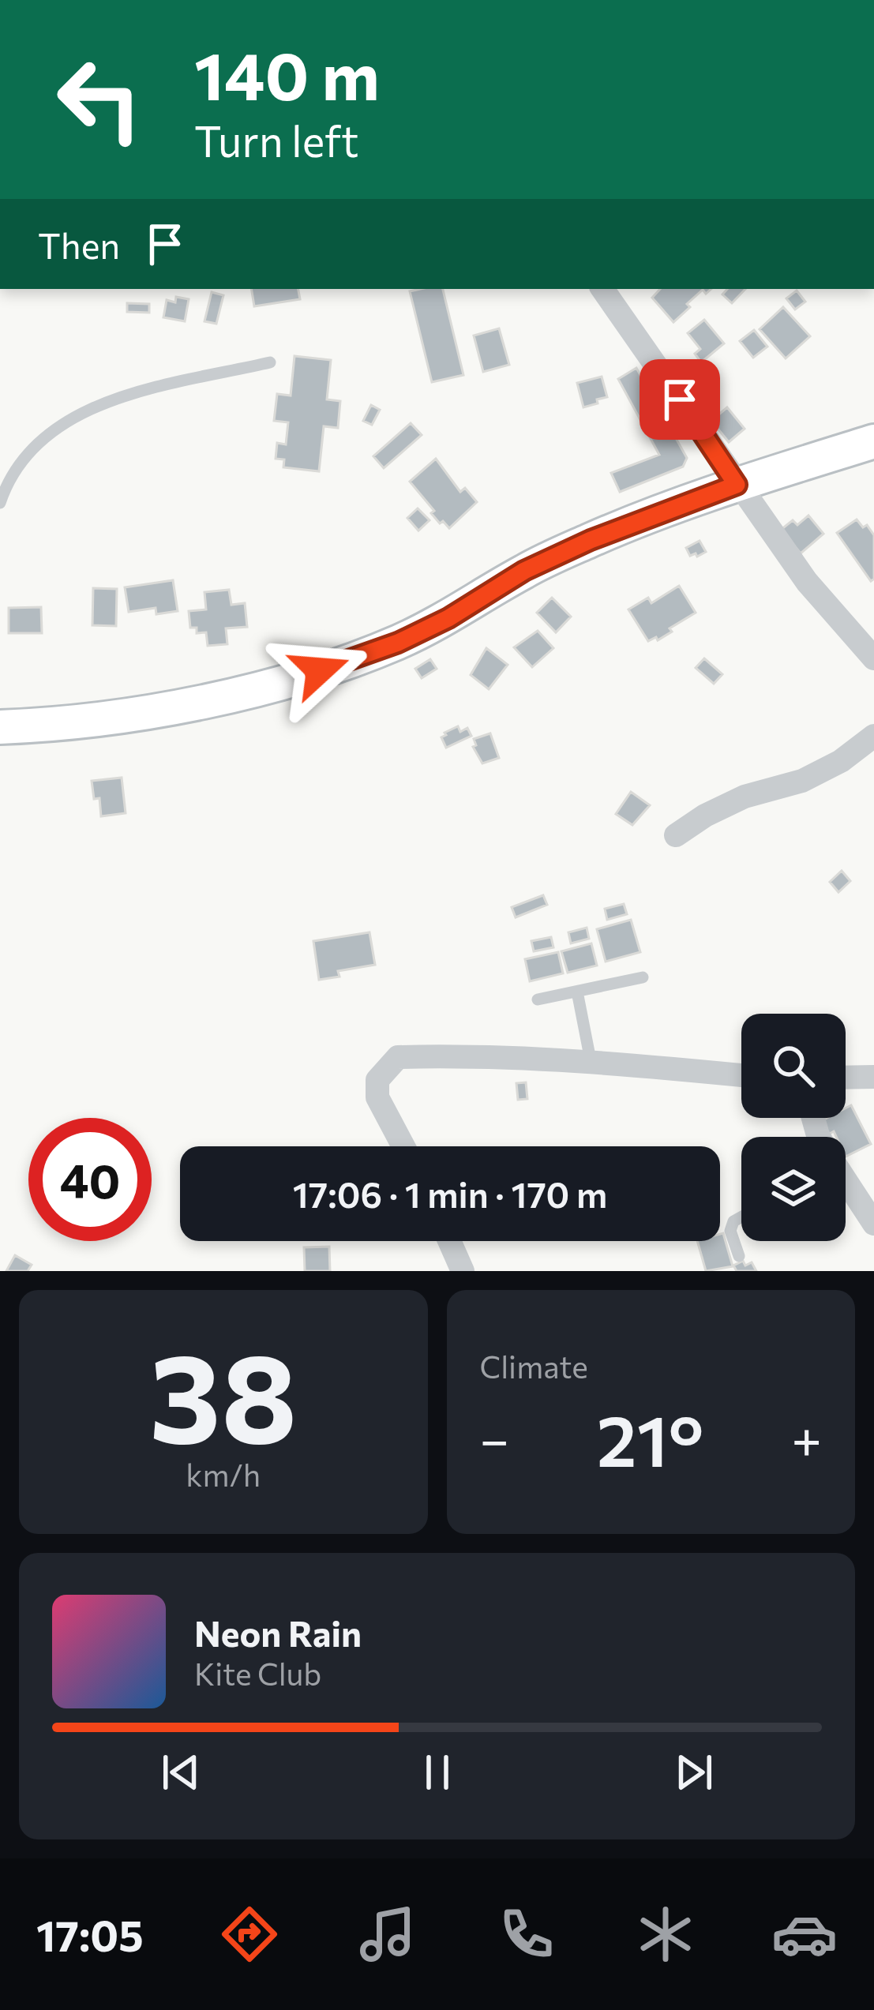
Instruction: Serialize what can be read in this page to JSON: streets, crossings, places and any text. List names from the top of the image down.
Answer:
{
  "page": {
    "turn": ["140 m", "Turn left"],
    "then": "Then",
    "limit": "40",
    "trip": "17:06 · 1 min · 170 m",
    "tile": [
      ["38", "km/h"],
      "Climate"
    ],
    "heat": ["−", "21°", "+"],
    "song": ["Neon Rain", "Kite Club"],
    "tabs": "17:05"
  }
}
